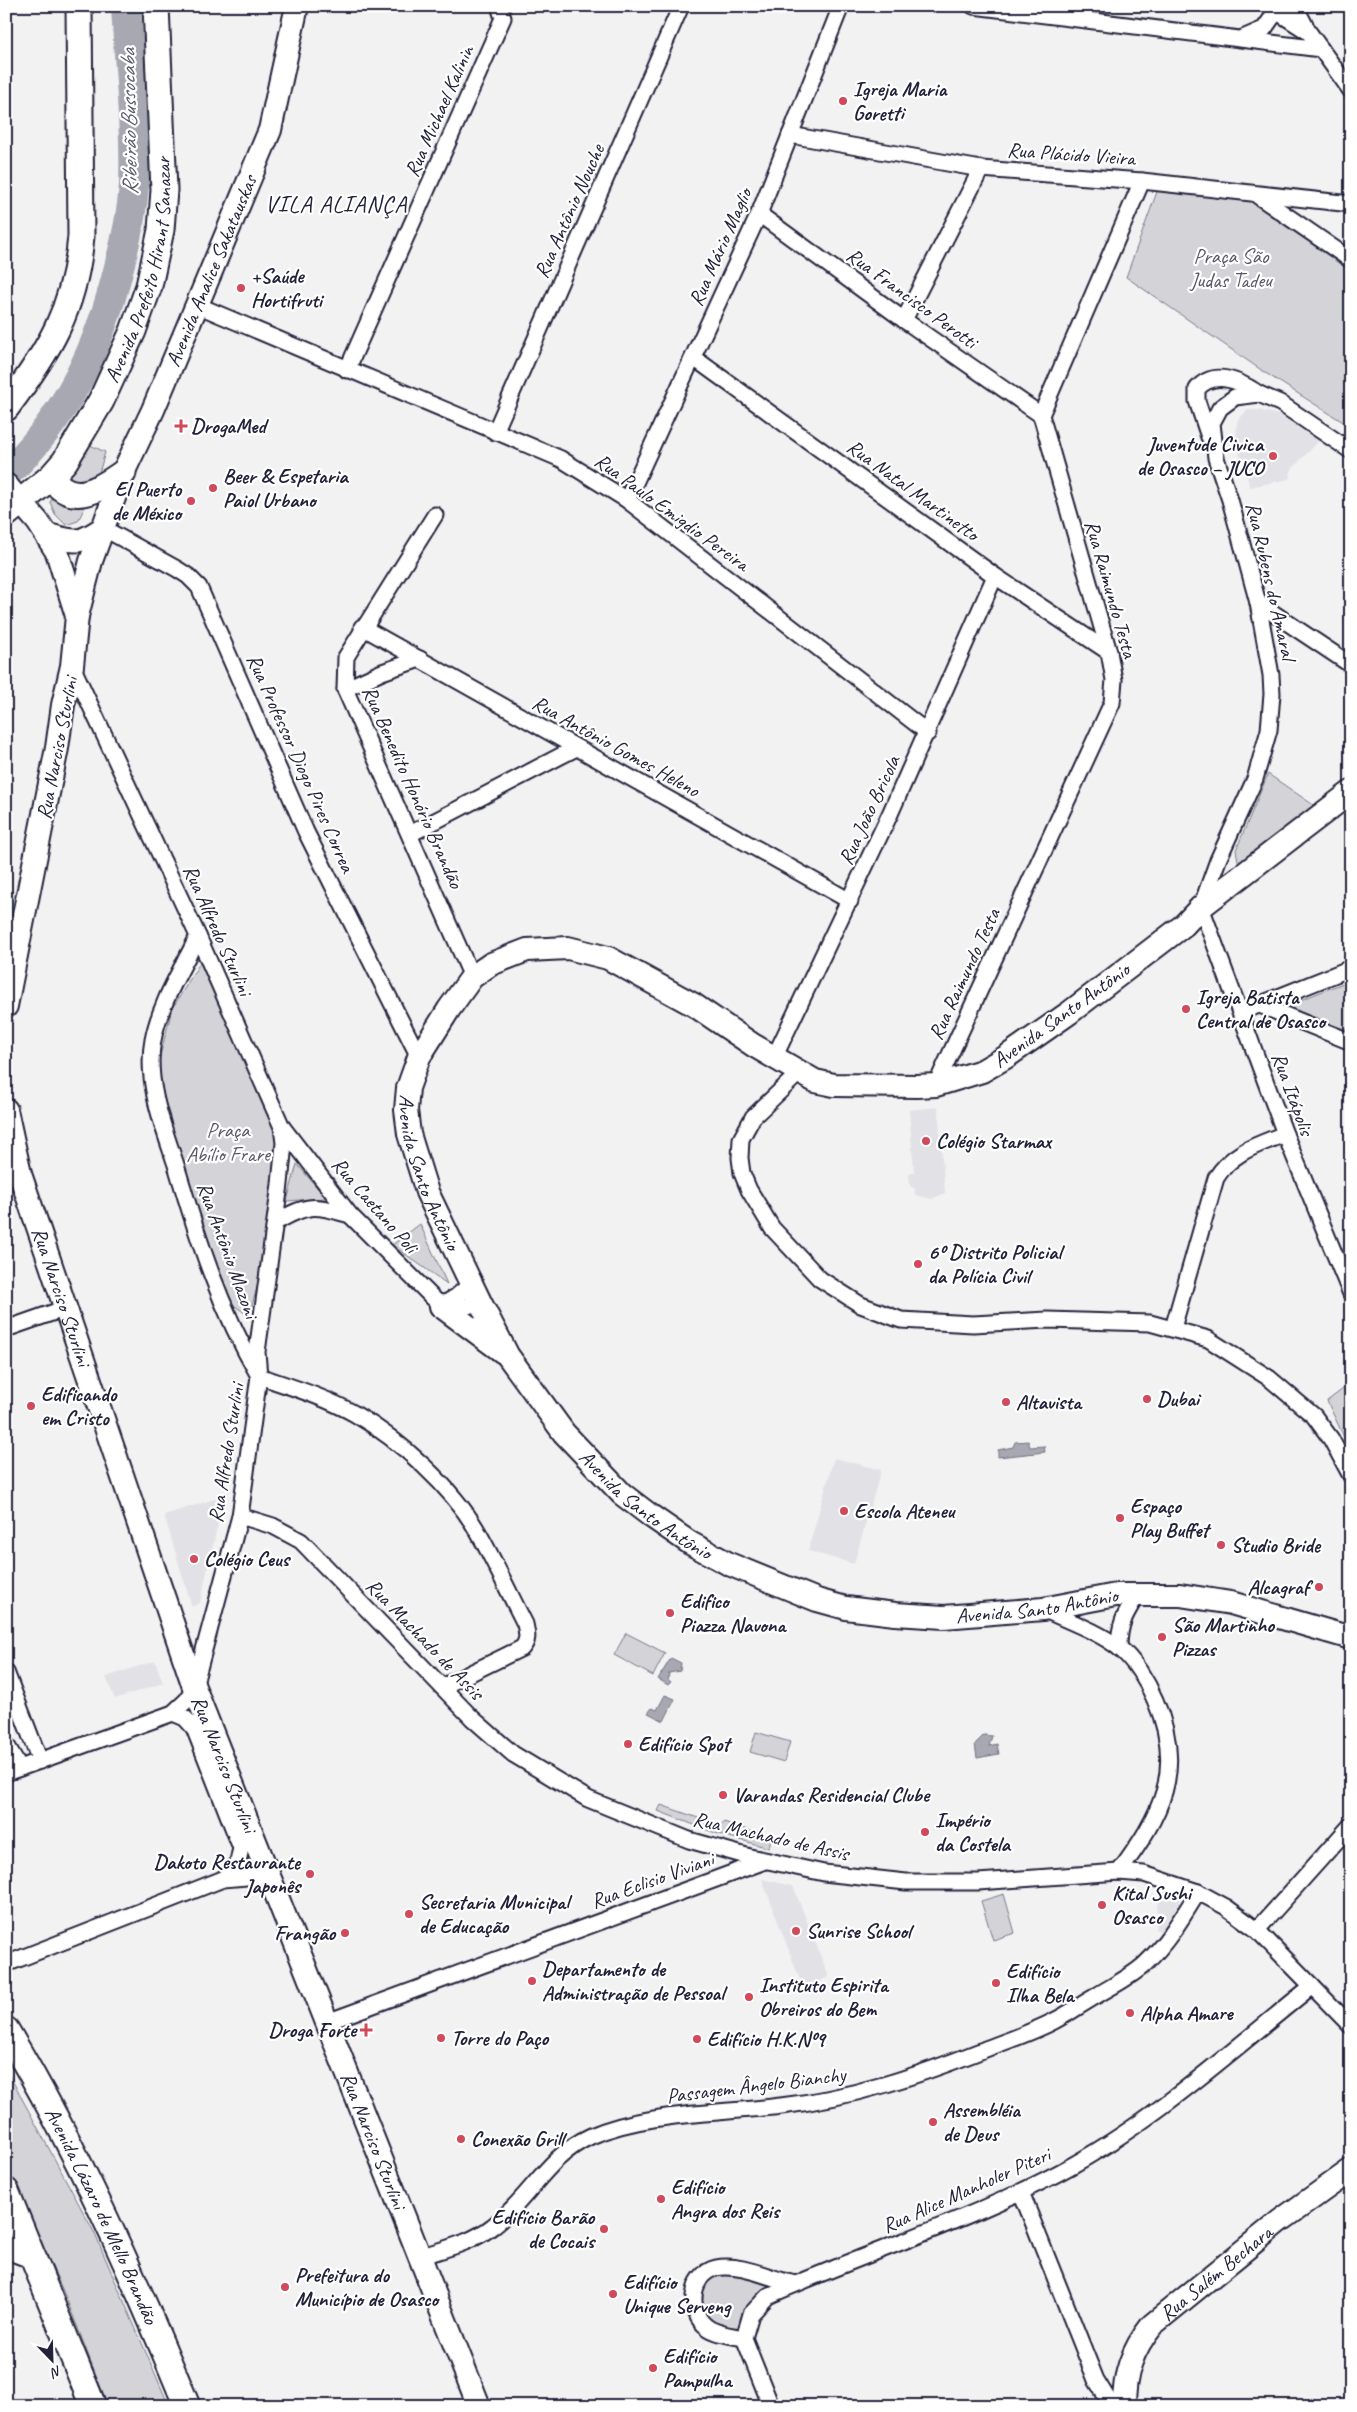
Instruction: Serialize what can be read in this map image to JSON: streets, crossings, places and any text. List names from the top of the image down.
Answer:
{
  "streets": {
    "main road": [
      "Avenida Prefeito Hirant Sanazar",
      "Avenida Analice Sakatauskas",
      "Rua Narciso Sturlini",
      "Avenida Santo Antônio",
      "Avenida Lázaro de Mello Brandão",
      "Rua Salém Bechara"
    ],
    "street": [
      "Rua Michael Kalinin",
      "Rua Plácido Vieira",
      "Rua Antônio Nouche",
      "Rua Mário Maglio",
      "Rua Francisco Perotti",
      "Rua Natal Martinetto",
      "Rua Paulo Emigdio Pereira",
      "Rua Rubens do Amaral",
      "Rua Raimundo Testa",
      "Rua Antônio Gomes Heleno",
      "Rua Professor Diogo Pires Correa",
      "Rua Benedito Honório Brandão",
      "Rua João Bricola",
      "Rua Alfredo Sturlini",
      "Rua Itápolis",
      "Rua Caetano Poli",
      "Rua Antônio Mazoni",
      "Rua Machado de Assis",
      "Rua Eclisio Viviani",
      "Passagem Ângelo Bianchy",
      "Rua Alice Manholer Piteri"
    ]
  },
  "crossings": [
    ["Rua Michael Kalinin", "Rua Paulo Emigdio Pereira"],
    ["Rua Plácido Vieira", "Rua Mário Maglio"],
    ["Rua Antônio Nouche", "Rua Paulo Emigdio Pereira"],
    ["Rua Mário Maglio", "Rua Francisco Perotti"],
    ["Rua Mário Maglio", "Rua Natal Martinetto"],
    ["Rua Mário Maglio", "Rua Paulo Emigdio Pereira"],
    ["Avenida Prefeito Hirant Sanazar", "Rua Narciso Sturlini"],
    ["Avenida Analice Sakatauskas", "Rua Paulo Emigdio Pereira"],
    ["Avenida Analice Sakatauskas", "Rua Narciso Sturlini"],
    ["Avenida Analice Sakatauskas", "Rua Professor Diogo Pires Correa"],
    ["Rua Francisco Perotti", "Rua Raimundo Testa"],
    ["Rua Natal Martinetto", "Rua Raimundo Testa"],
    ["Rua Natal Martinetto", "Rua João Bricola"],
    ["Rua Paulo Emigdio Pereira", "Rua João Bricola"],
    ["Rua Rubens do Amaral", "Avenida Santo Antônio"],
    ["Rua Rubens do Amaral", "Rua Itápolis"],
    ["Rua Raimundo Testa", "Avenida Santo Antônio"],
    ["Rua Antônio Gomes Heleno", "Rua Benedito Honório Brandão"],
    ["Rua Antônio Gomes Heleno", "Rua João Bricola"],
    ["Rua Narciso Sturlini", "Rua Alfredo Sturlini"],
    ["Rua Narciso Sturlini", "Rua Eclisio Viviani"],
    ["Rua Narciso Sturlini", "Passagem Ângelo Bianchy"],
    ["Rua Professor Diogo Pires Correa", "Avenida Santo Antônio"],
    ["Rua Benedito Honório Brandão", "Avenida Santo Antônio"],
    ["Rua João Bricola", "Avenida Santo Antônio"],
    ["Rua Alfredo Sturlini", "Rua Caetano Poli"],
    ["Rua Alfredo Sturlini", "Rua Antônio Mazoni"],
    ["Rua Alfredo Sturlini", "Rua Machado de Assis"],
    ["Avenida Santo Antônio", "Rua Itápolis"],
    ["Rua Machado de Assis", "Rua Eclisio Viviani"],
    ["Rua Machado de Assis", "Passagem Ângelo Bianchy"],
    ["Rua Machado de Assis", "Rua Alice Manholer Piteri"]
  ],
  "districts": ["VILA ALIANÇA"],
  "water": ["Ribeirão Bussocaba"],
  "parks": ["Praça São Judas Tadeu", "Praça Abílio Frare"],
  "places": {
    "other": [
      "Igreja Maria Goretti",
      "+Saúde Hortifruti",
      "Juventude Civica de Osasco – JUCO",
      "Beer & Espetaria Paiol Urbano",
      "El Puerto de México",
      "Igreja Batista Central de Osasco",
      "Colégio Starmax",
      "6º Distrito Policial da Polícia Civil",
      "Dubai",
      "Altavista",
      "Edificando em Cristo",
      "Escola Ateneu",
      "Espaço Play Buffet",
      "Studio Bride",
      "Colégio Ceus",
      "Alcagraf",
      "Edifico Piazza Navona",
      "São Martinho Pizzas",
      "Edifício Spot",
      "Varandas Residencial Clube",
      "Império da Costela",
      "Dakoto Restaurante Japonês",
      "Kital Sushi Osasco",
      "Secretaria Municipal de Educação",
      "Sunrise School",
      "Frangão",
      "Departamento de Administração de Pessoal",
      "Edifício Ilha Bela",
      "Instituto Espirita Obreiros do Bem",
      "Alpha Amare",
      "Torre do Paço",
      "Edifício H.K.Nº9",
      "Assembléia de Deus",
      "Conexão Grill",
      "Edifício Angra dos Reis",
      "Edifício Barão de Cocais",
      "Prefeitura do Município de Osasco",
      "Edifício Unique Serveng",
      "Edifício Pampulha"
    ],
    "health": ["DrogaMed", "Droga Forte"]
  },
  "north": "bottom right"
}
